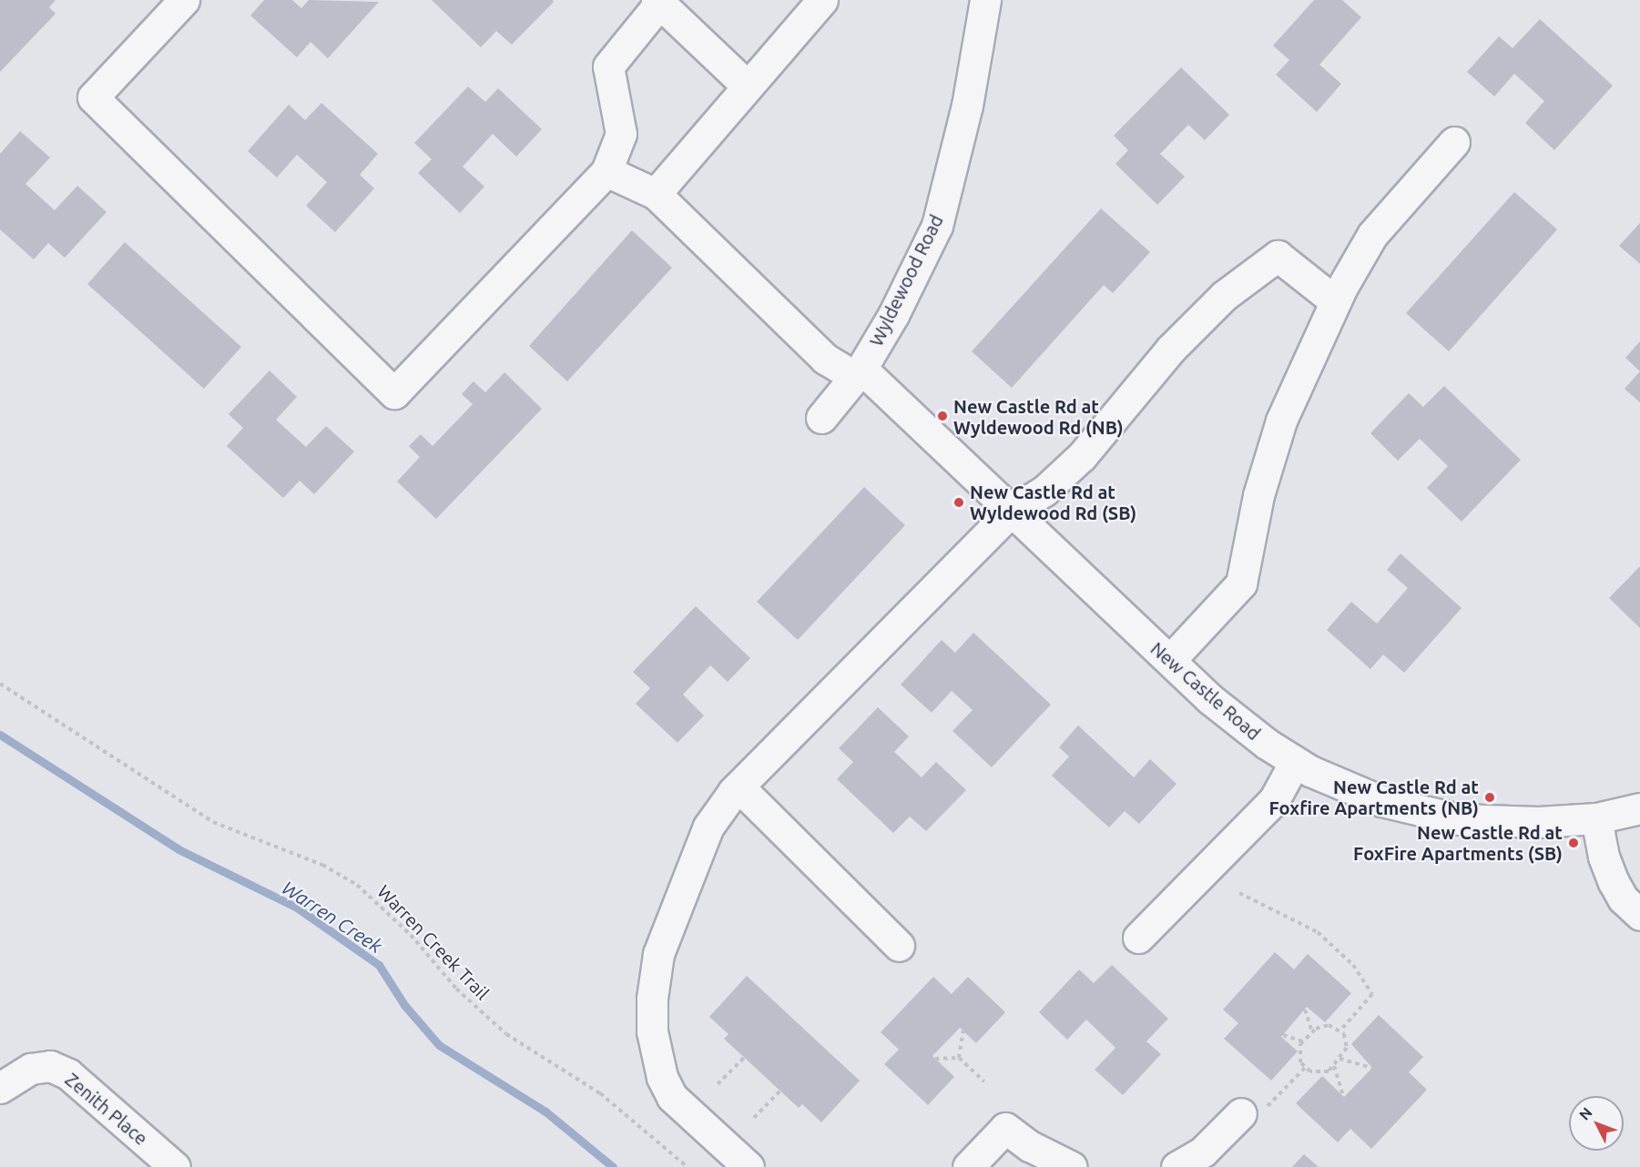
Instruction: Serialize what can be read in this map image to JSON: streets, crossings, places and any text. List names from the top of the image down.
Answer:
{
  "streets": {
    "street": ["Wyldewood Road", "New Castle Road", "Zenith Place"],
    "path": ["Warren Creek Trail"]
  },
  "crossings": [
    ["Wyldewood Road", "New Castle Road"]
  ],
  "water": ["Warren Creek"],
  "places": [
    "New Castle Rd at Wyldewood Rd (NB)",
    "New Castle Rd at Wyldewood Rd (SB)",
    "New Castle Rd at Foxfire Apartments (NB)",
    "New Castle Rd at FoxFire Apartments (SB)"
  ],
  "north": "top left"
}
